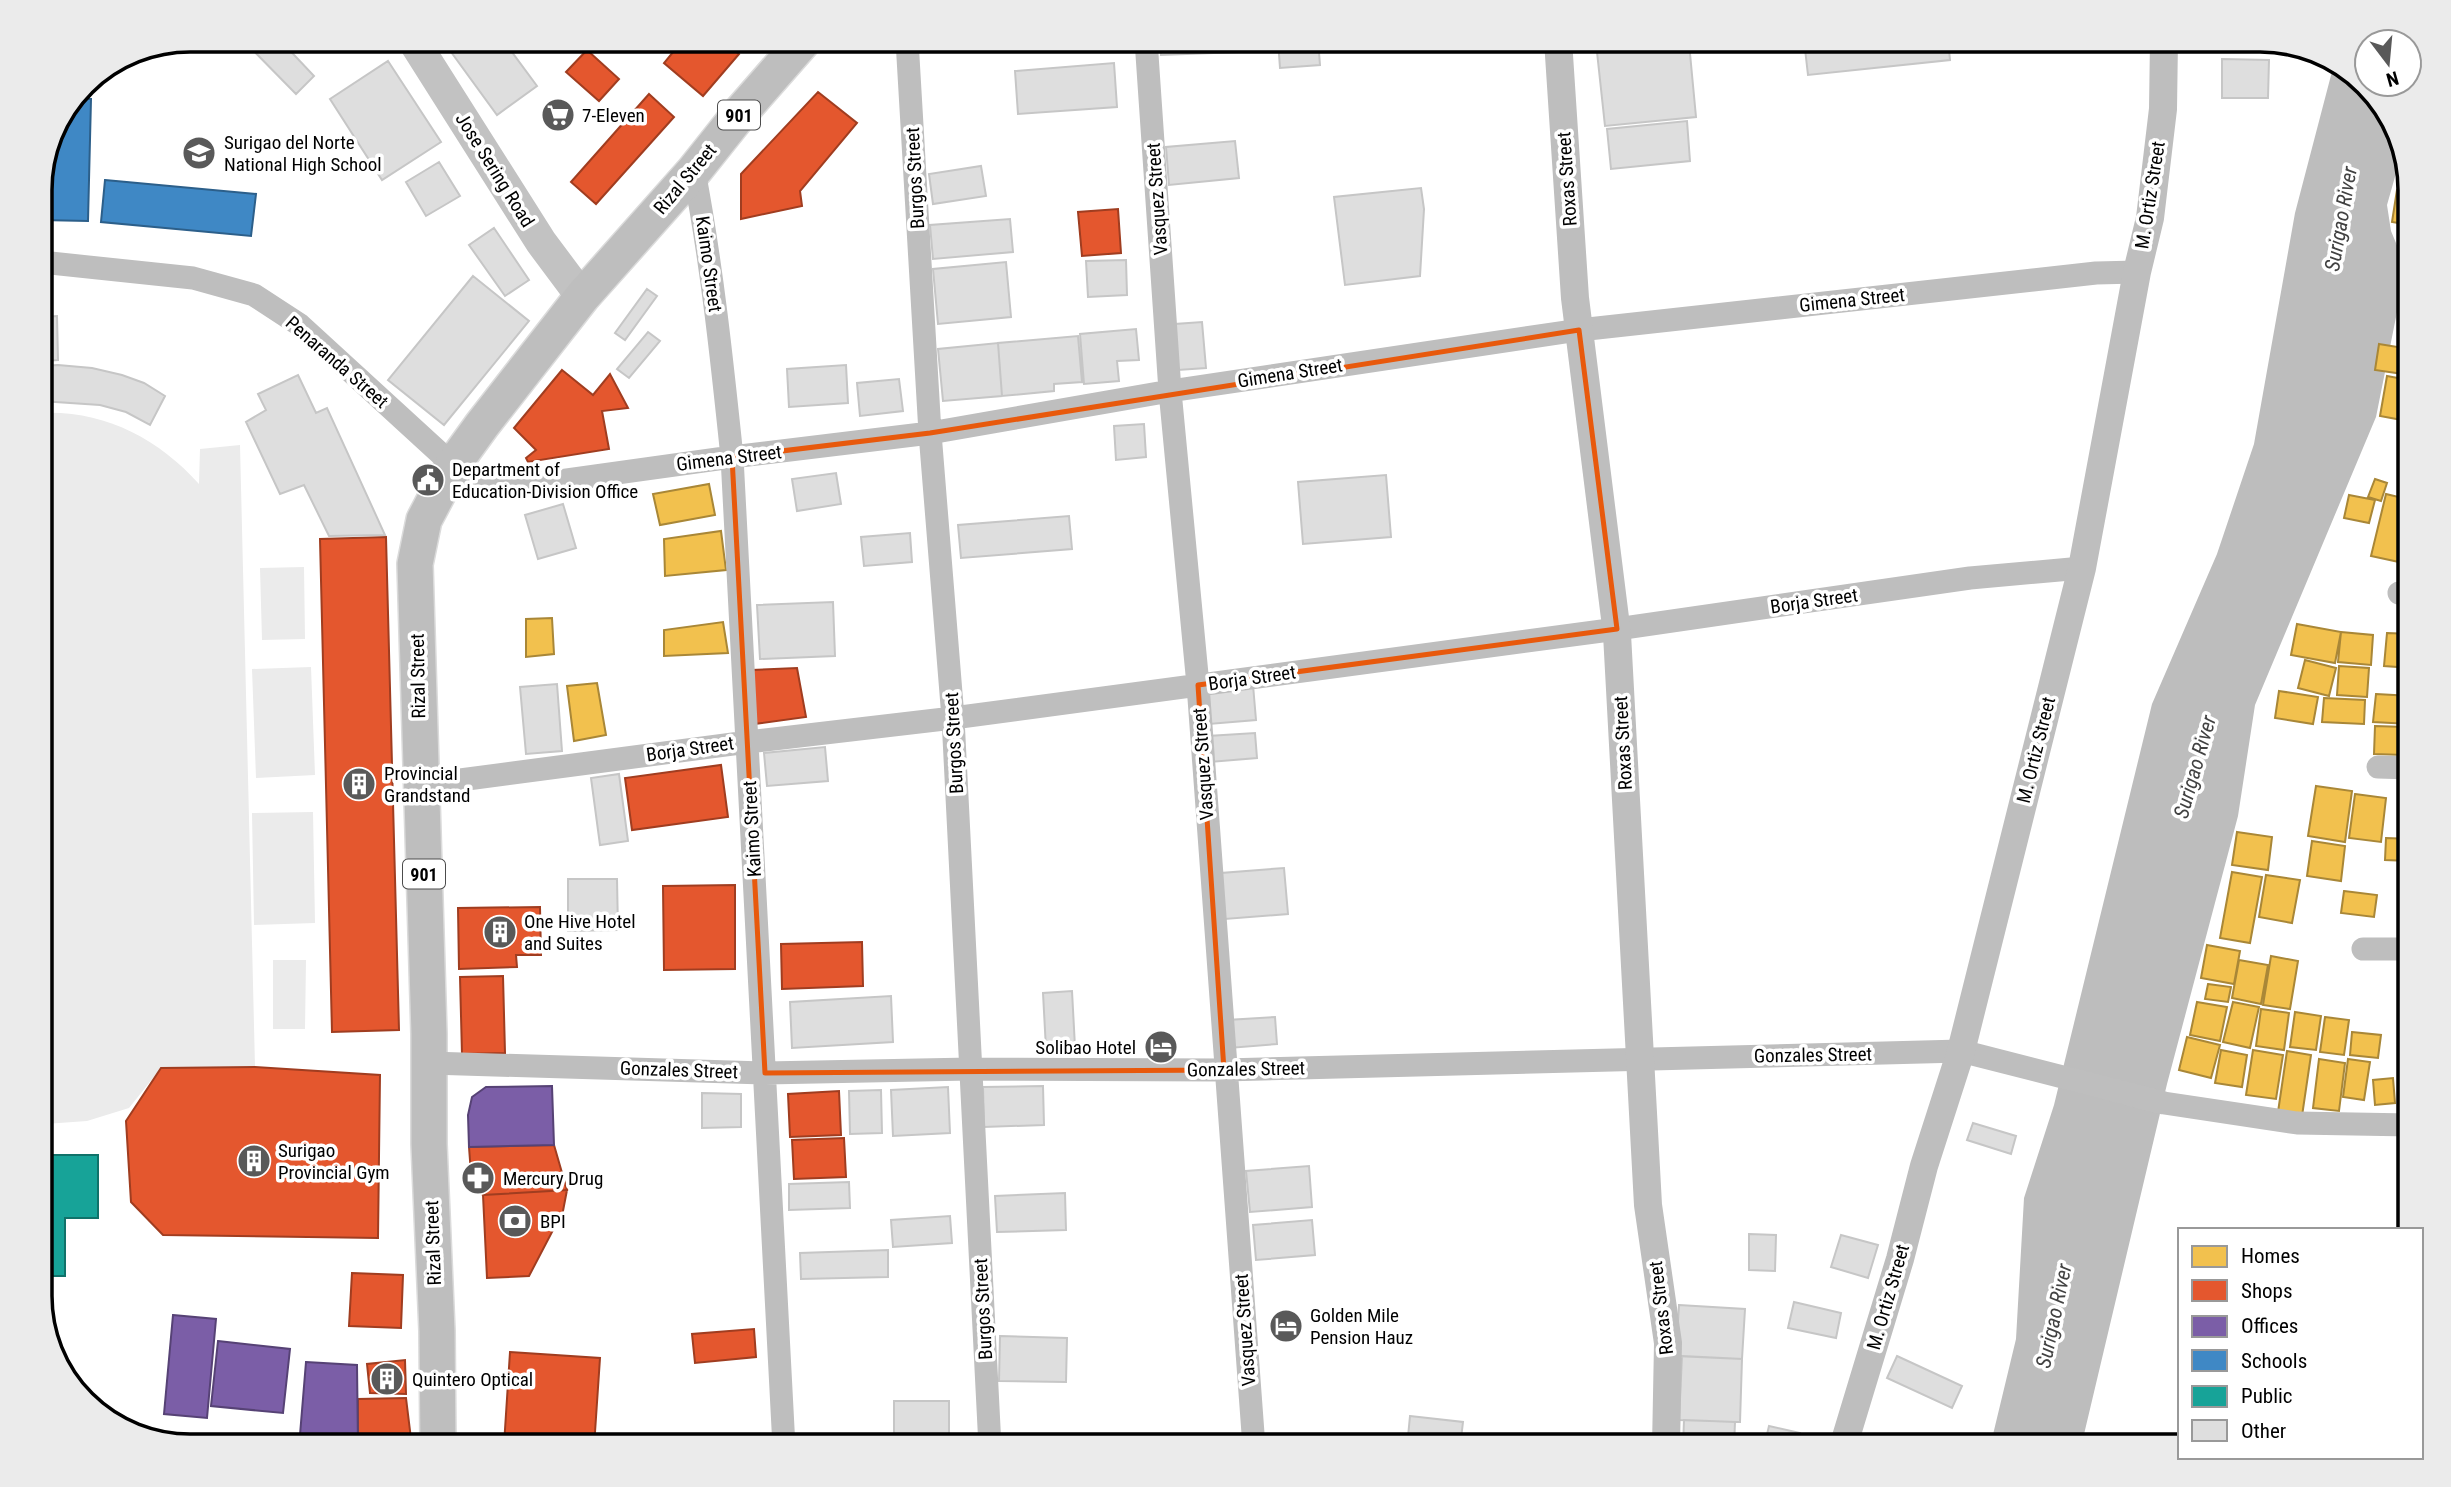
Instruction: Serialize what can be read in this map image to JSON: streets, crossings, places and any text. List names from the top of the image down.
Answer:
{
  "streets": {
    "main road": ["901", "Jose Sering Road", "Rizal Street"],
    "street": [
      "Burgos Street",
      "Roxas Street",
      "M. Ortiz Street",
      "Vasquez Street",
      "Kaimo Street",
      "Gimena Street",
      "Penaranda Street",
      "Borja Street",
      "Gonzales Street"
    ]
  },
  "crossings": [
    ["Jose Sering Road", "Rizal Street"],
    ["Burgos Street", "Gimena Street"],
    ["Burgos Street", "Borja Street"],
    ["Burgos Street", "Gonzales Street"],
    ["Rizal Street", "Kaimo Street"],
    ["Rizal Street", "Gimena Street"],
    ["Rizal Street", "Penaranda Street"],
    ["Rizal Street", "Borja Street"],
    ["Rizal Street", "Gonzales Street"],
    ["Roxas Street", "Gimena Street"],
    ["Roxas Street", "Borja Street"],
    ["Roxas Street", "Gonzales Street"],
    ["M. Ortiz Street", "Gimena Street"],
    ["M. Ortiz Street", "Borja Street"],
    ["M. Ortiz Street", "Gonzales Street"],
    ["Vasquez Street", "Gimena Street"],
    ["Vasquez Street", "Borja Street"],
    ["Vasquez Street", "Gonzales Street"],
    ["Kaimo Street", "Gimena Street"],
    ["Kaimo Street", "Borja Street"],
    ["Kaimo Street", "Gonzales Street"],
    ["Gimena Street", "Penaranda Street"]
  ],
  "water": ["Surigao River"],
  "places": {
    "supermarket": ["7-Eleven"],
    "school or university": ["Surigao del Norte National High School"],
    "public building": ["Department of Education-Division Office"],
    "building": [
      "Provincial Grandstand",
      "One Hive Hotel and Suites",
      "Surigao Provincial Gym",
      "Quintero Optical"
    ],
    "hotel": ["Solibao Hotel", "Golden Mile Pension Hauz"],
    "pharmacy": ["Mercury Drug"],
    "bank": ["BPI"]
  },
  "legend": [
    "Homes",
    "Shops",
    "Offices",
    "Schools",
    "Public",
    "Other"
  ],
  "north": "bottom"
}
